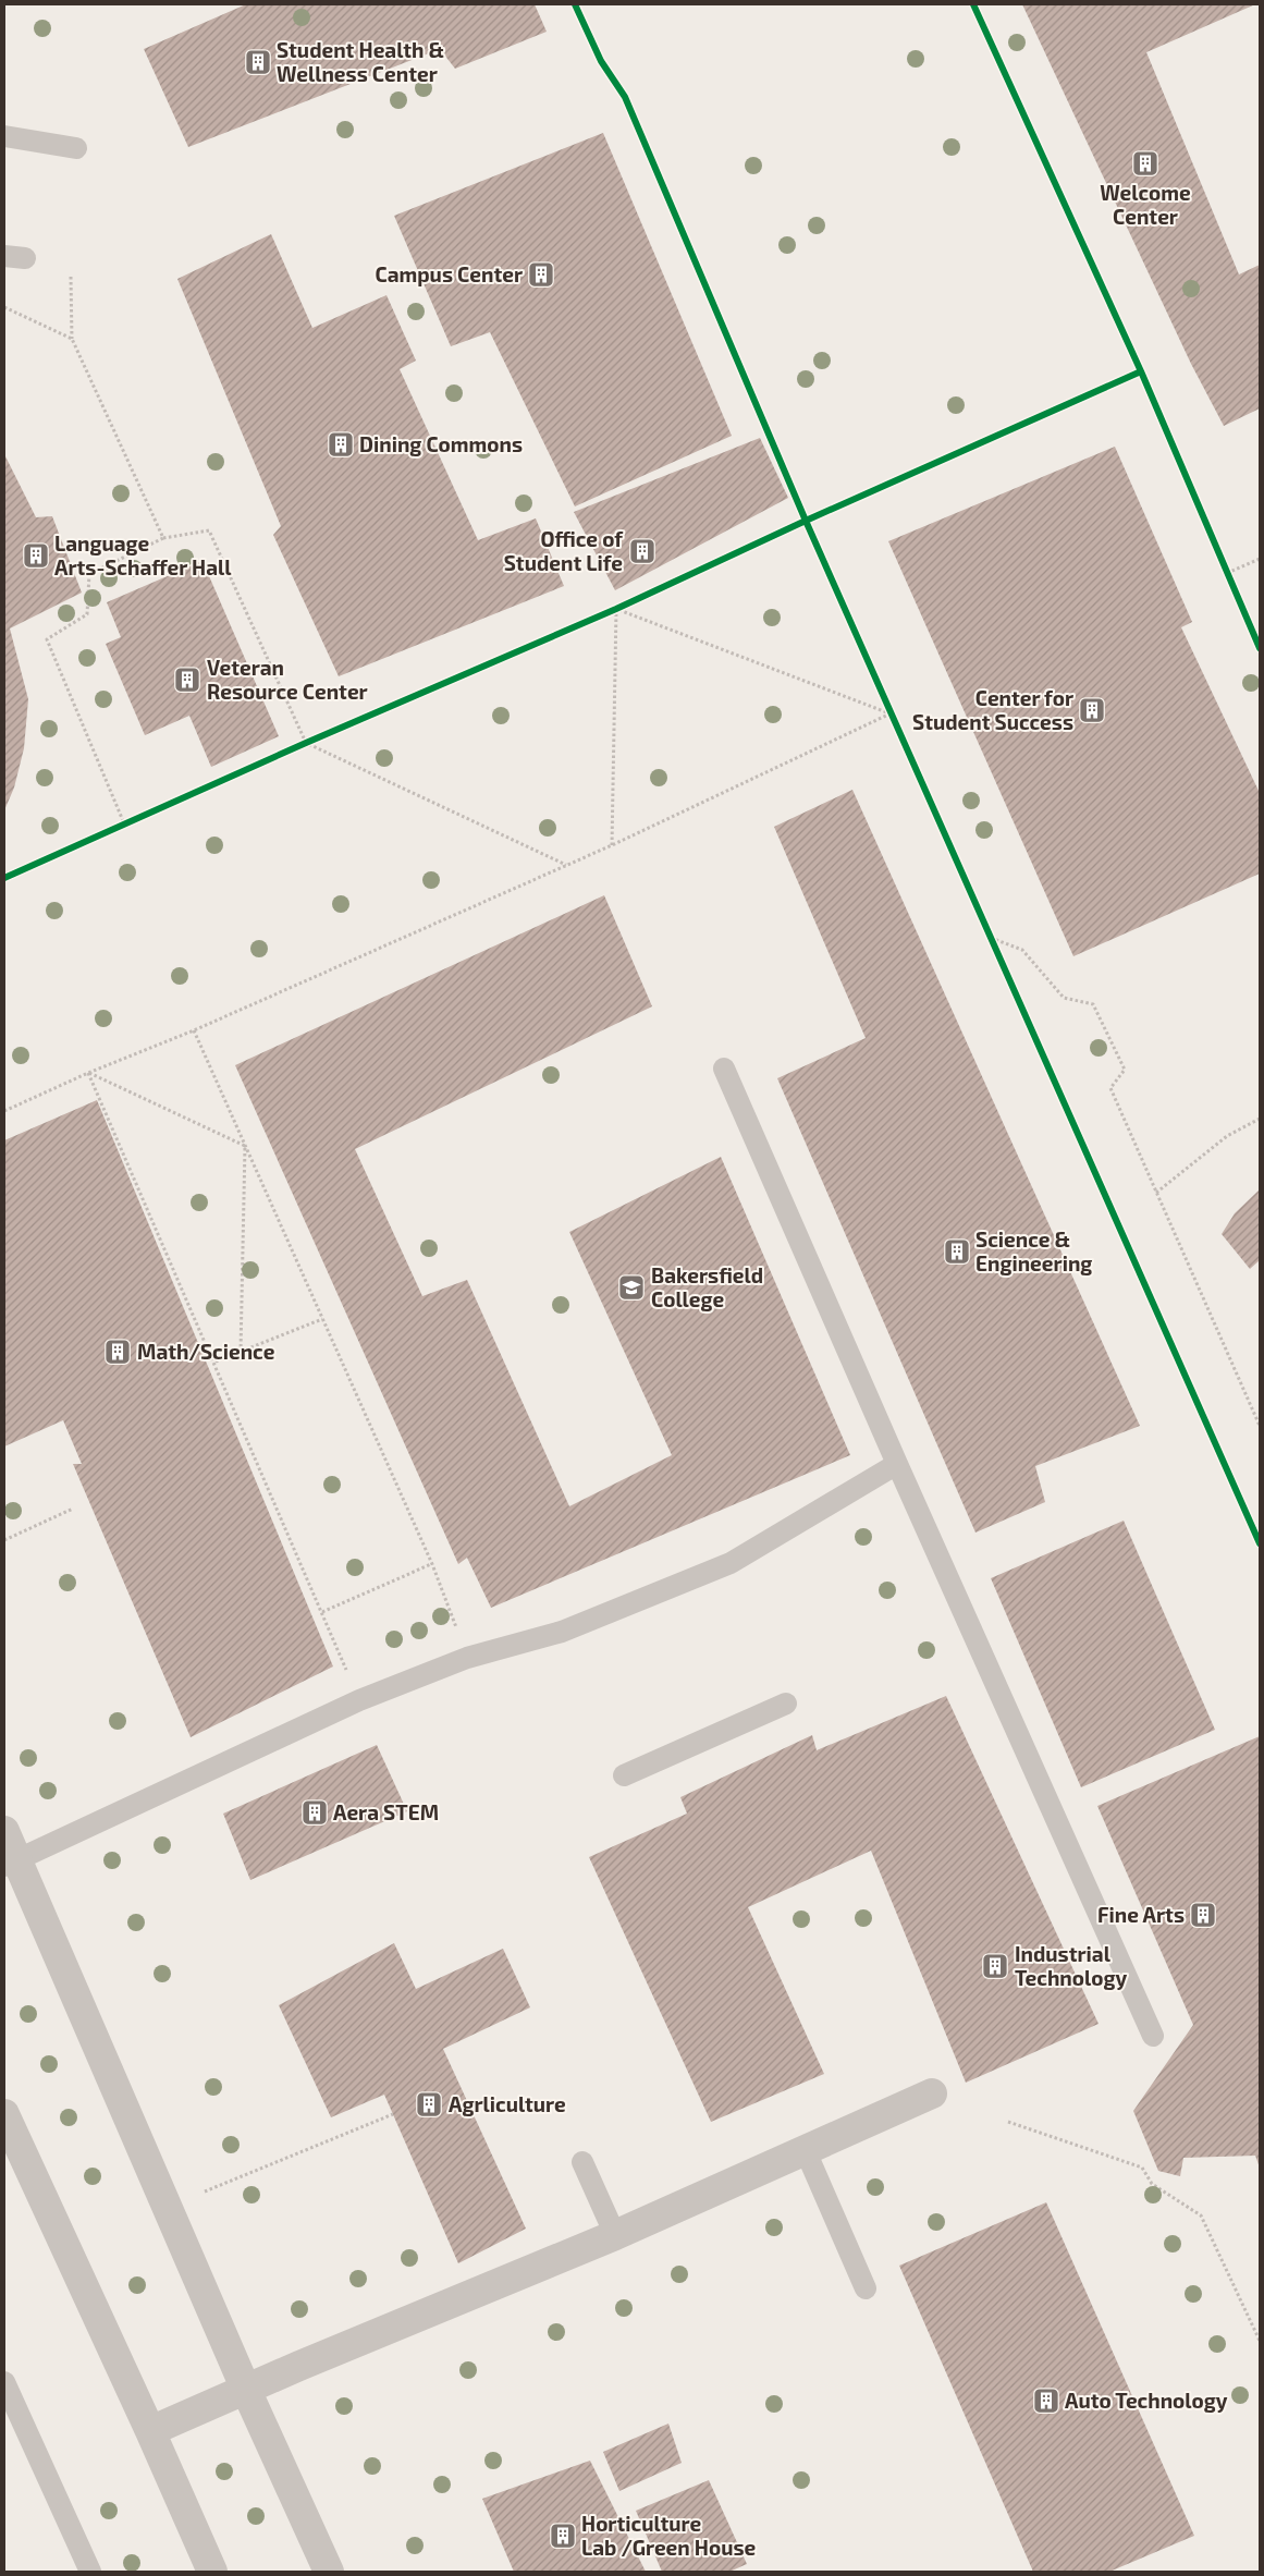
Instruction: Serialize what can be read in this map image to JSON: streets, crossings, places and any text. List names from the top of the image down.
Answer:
{
  "places": {
    "building": [
      "Student Health & Wellness Center",
      "Welcome Center",
      "Campus Center",
      "Dining Commons",
      "Office of Student Life",
      "Language Arts-Schaffer Hall",
      "Veteran Resource Center",
      "Center for Student Success",
      "Science & Engineering",
      "Math/Science",
      "Aera STEM",
      "Fine Arts",
      "Industrial Technology",
      "Agrliculture",
      "Auto Technology",
      "Horticulture Lab /Green House"
    ],
    "school or university": ["Bakersfield College"]
  }
}
